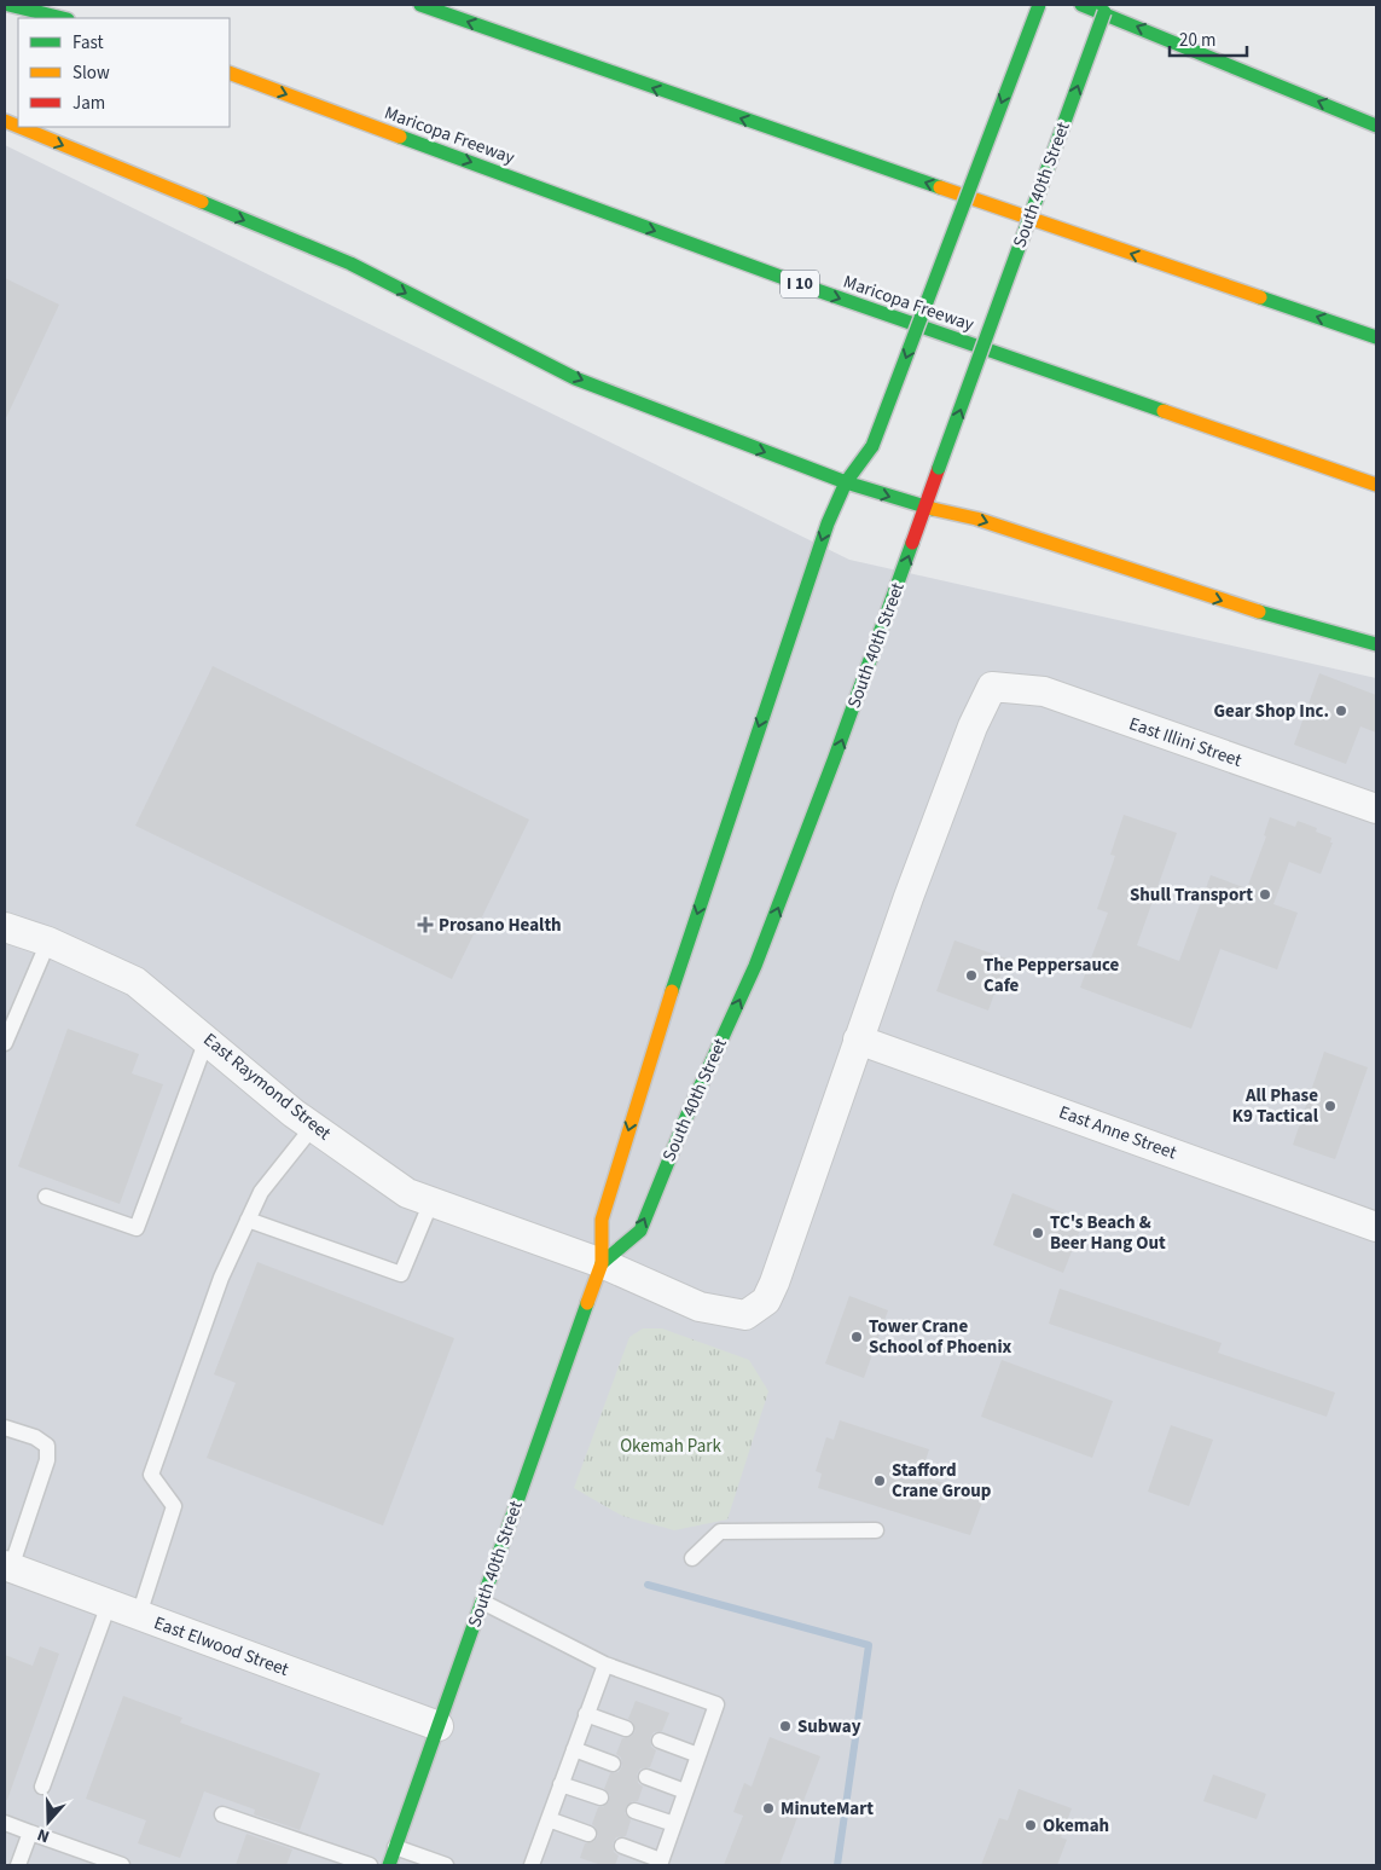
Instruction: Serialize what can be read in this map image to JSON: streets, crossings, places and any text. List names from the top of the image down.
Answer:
{
  "streets": {
    "main road": ["Maricopa Freeway", "South 40th Street", "I 10"],
    "street": [
      "East Illini Street",
      "East Raymond Street",
      "East Anne Street",
      "East Elwood Street"
    ]
  },
  "crossings": [
    ["South 40th Street", "East Raymond Street"],
    ["South 40th Street", "East Elwood Street"],
    ["East Illini Street", "East Anne Street"]
  ],
  "one_way": ["Maricopa Freeway"],
  "parks": ["Okemah Park"],
  "places": {
    "other": [
      "Gear Shop Inc.",
      "Shull Transport",
      "The Peppersauce Cafe",
      "All Phase K9 Tactical",
      "TC's Beach & Beer Hang Out",
      "Tower Crane School of Phoenix",
      "Stafford Crane Group",
      "Subway",
      "MinuteMart",
      "Okemah"
    ],
    "health": ["Prosano Health"]
  },
  "legend": ["Fast", "Slow", "Jam"],
  "scale_bar": "20 m",
  "north": "bottom"
}
